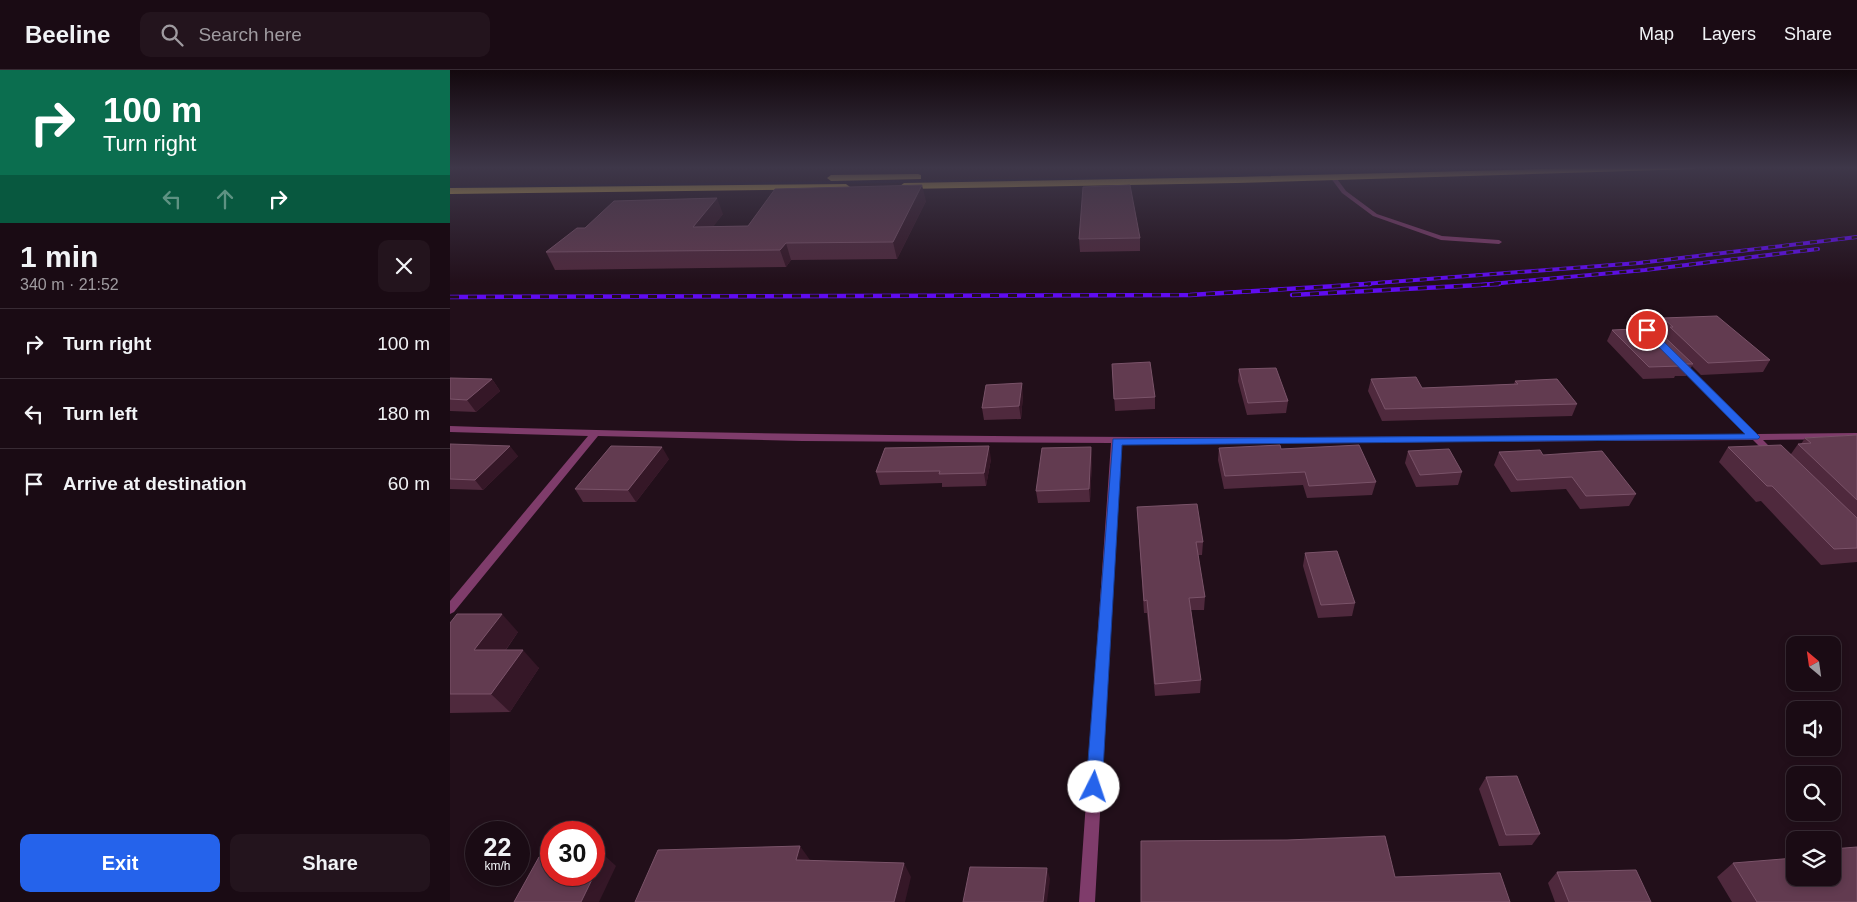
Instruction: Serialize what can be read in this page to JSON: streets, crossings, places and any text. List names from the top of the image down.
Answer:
{
  "north": "top left",
  "page": {
    "header": "Beeline",
    "search": "Search here",
    "nav": ["Map", "Layers", "Share"],
    "turn": ["100 m", "Turn right"],
    "heading": ["1 min", "340 m · 21:52"],
    "list": [
      {
        "name": "Turn right",
        "value": "100 m"
      },
      {
        "name": "Turn left",
        "value": "180 m"
      },
      {
        "name": "Arrive at destination",
        "value": "60 m"
      }
    ],
    "speed": "22 km/h",
    "limit": "30",
    "buttons": ["Exit", "Share"]
  }
}
